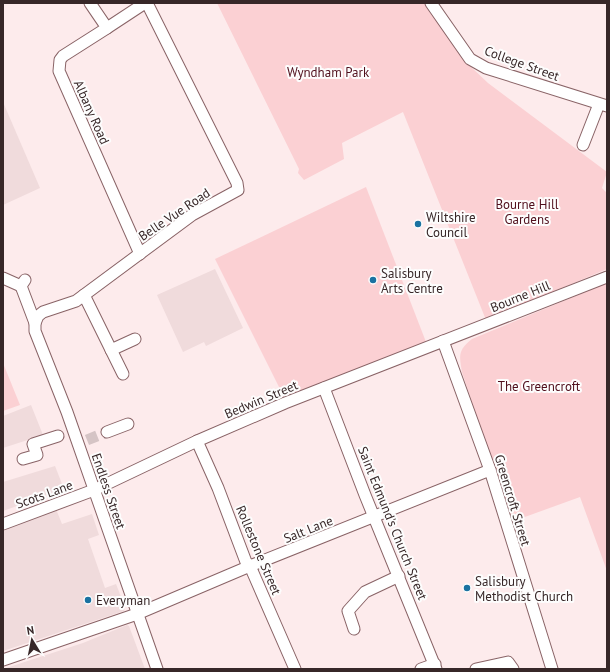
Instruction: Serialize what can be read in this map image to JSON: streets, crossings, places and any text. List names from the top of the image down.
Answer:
{
  "streets": {
    "street": [
      "College Street",
      "Albany Road",
      "Belle Vue Road",
      "Bourne Hill",
      "Bedwin Street",
      "Endless Street",
      "Scots Lane",
      "Greencroft Street",
      "Saint Edmund's Church Street",
      "Salt Lane",
      "Rollestone Street"
    ]
  },
  "crossings": [
    ["Albany Road", "Belle Vue Road"],
    ["Belle Vue Road", "Endless Street"],
    ["Bourne Hill", "Bedwin Street"],
    ["Bourne Hill", "Greencroft Street"],
    ["Bedwin Street", "Endless Street"],
    ["Bedwin Street", "Scots Lane"],
    ["Bedwin Street", "Greencroft Street"],
    ["Bedwin Street", "Saint Edmund's Church Street"],
    ["Bedwin Street", "Rollestone Street"],
    ["Endless Street", "Scots Lane"],
    ["Endless Street", "Salt Lane"],
    ["Greencroft Street", "Salt Lane"],
    ["Saint Edmund's Church Street", "Salt Lane"],
    ["Salt Lane", "Rollestone Street"]
  ],
  "parks": ["Wyndham Park", "Bourne Hill Gardens", "The Greencroft"],
  "places": [
    "Wiltshire Council",
    "Salisbury Arts Centre",
    "Salisbury Methodist Church",
    "Everyman"
  ],
  "north": "top"
}
